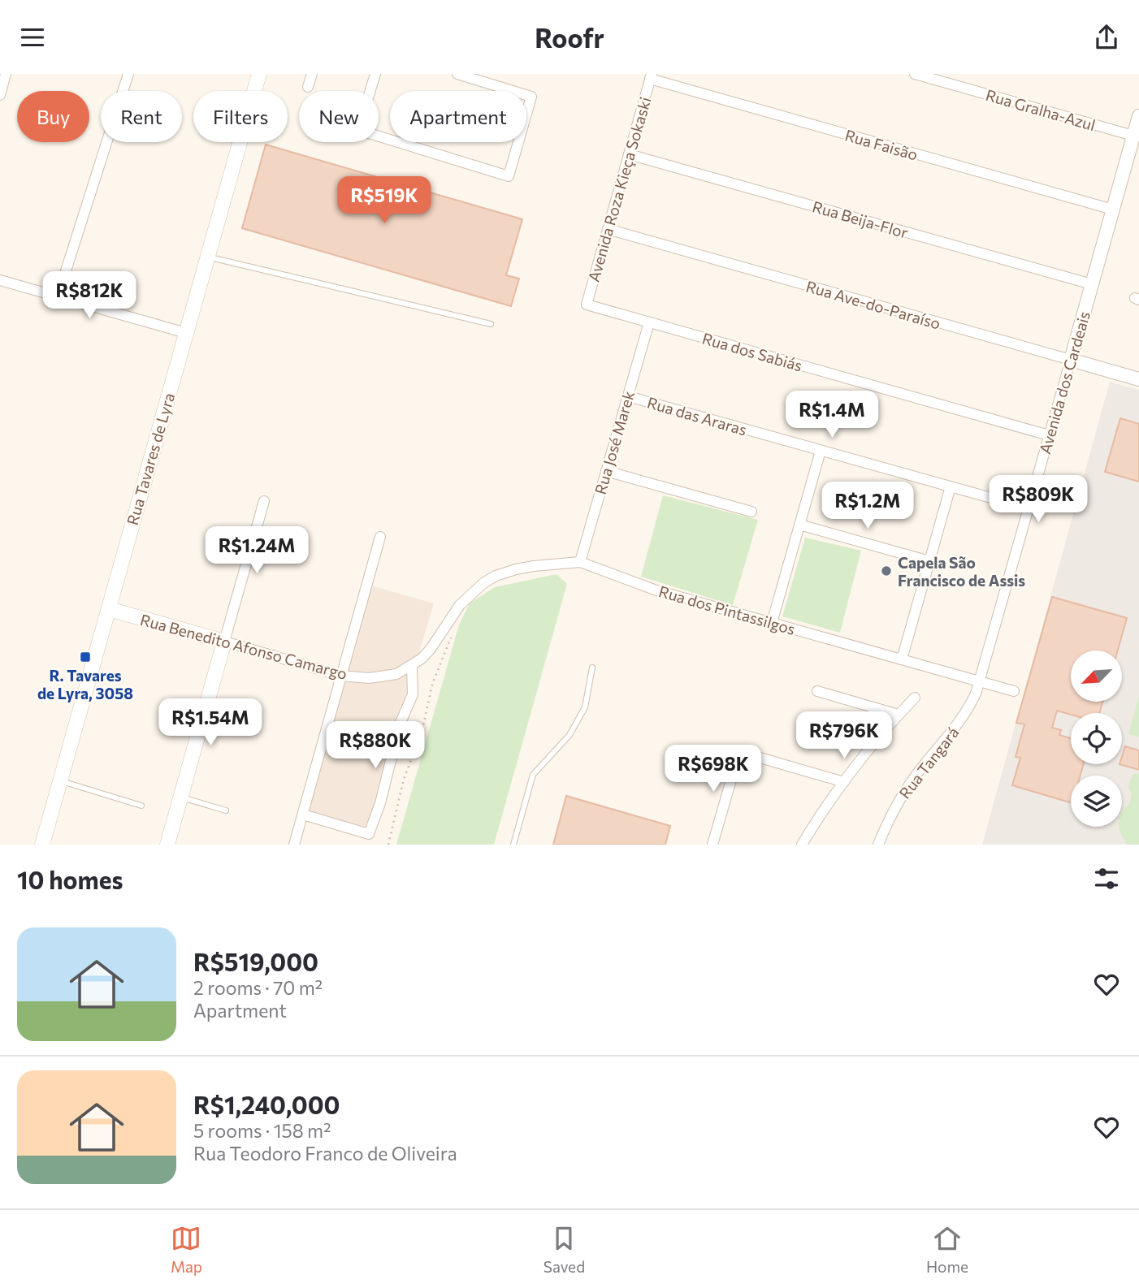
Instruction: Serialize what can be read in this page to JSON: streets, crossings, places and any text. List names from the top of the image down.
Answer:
{
  "streets": {
    "main road": ["Rua Tavares de Lyra", "Rua Benedito Afonso Camargo"],
    "street": [
      "Rua Gralha-Azul",
      "Rua Faisão",
      "Avenida Roza Kieça Sokaski",
      "Rua Beija-Flor",
      "Rua Ave-do-Paraíso",
      "Rua dos Sabiás",
      "Avenida dos Cardeais",
      "Rua das Araras",
      "Rua José Marek",
      "Rua dos Pintassilgos",
      "Rua Tangará"
    ]
  },
  "crossings": [
    ["Rua Gralha-Azul", "Avenida dos Cardeais"],
    ["Rua Faisão", "Avenida Roza Kieça Sokaski"],
    ["Rua Faisão", "Avenida dos Cardeais"],
    ["Avenida Roza Kieça Sokaski", "Rua Beija-Flor"],
    ["Avenida Roza Kieça Sokaski", "Rua Ave-do-Paraíso"],
    ["Avenida Roza Kieça Sokaski", "Rua dos Sabiás"],
    ["Rua Beija-Flor", "Avenida dos Cardeais"],
    ["Rua Ave-do-Paraíso", "Avenida dos Cardeais"],
    ["Rua dos Sabiás", "Avenida dos Cardeais"],
    ["Rua dos Sabiás", "Rua José Marek"],
    ["Avenida dos Cardeais", "Rua das Araras"],
    ["Avenida dos Cardeais", "Rua dos Pintassilgos"],
    ["Avenida dos Cardeais", "Rua Tangará"],
    ["Rua das Araras", "Rua José Marek"],
    ["Rua José Marek", "Rua dos Pintassilgos"],
    ["Rua Tavares de Lyra", "Rua Benedito Afonso Camargo"],
    ["Rua dos Pintassilgos", "Rua Benedito Afonso Camargo"],
    ["Rua dos Pintassilgos", "Rua Tangará"]
  ],
  "places": {
    "other": ["Capela São Francisco de Assis"],
    "transit": ["R. Tavares de Lyra, 3058"]
  },
  "north": "bottom left",
  "page": {
    "header": "Roofr",
    "chip": [
      "Buy",
      "Rent",
      "Filters",
      "New",
      "Apartment"
    ],
    "price": [
      "R$519K",
      "R$812K",
      "R$1.4M",
      "R$809K",
      "R$1.2M",
      "R$1.24M",
      "R$1.54M",
      "R$796K",
      "R$880K",
      "R$698K"
    ],
    "heading": "10 homes",
    "list": [
      {
        "name": "R$519,000",
        "note": "2 rooms · 70 m² · Apartment"
      },
      {
        "name": "R$1,240,000",
        "note": "5 rooms · 158 m² · Rua Teodoro Franco de Oliveira"
      }
    ],
    "tabs": ["Map", "Saved", "Home"]
  }
}
